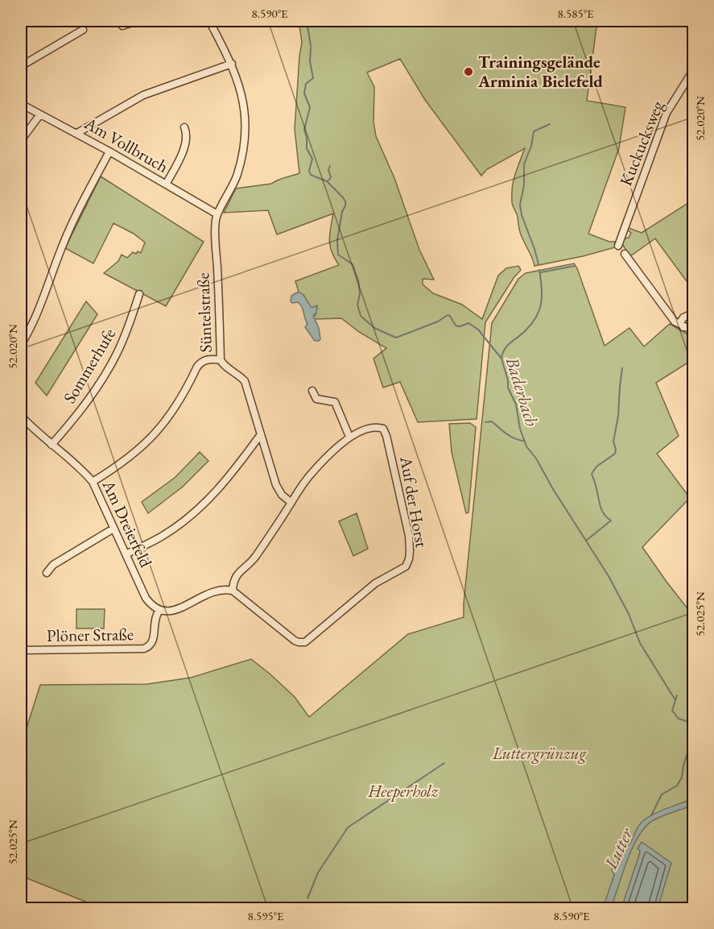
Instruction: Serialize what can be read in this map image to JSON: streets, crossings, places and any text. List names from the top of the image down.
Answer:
{
  "streets": {
    "street": [
      "Kuckucksweg",
      "Am Vollbruch",
      "Süntelstraße",
      "Sommerhufe",
      "Auf der Horst",
      "Am Dreierfeld",
      "Plöner Straße"
    ]
  },
  "crossings": [
    ["Am Vollbruch", "Süntelstraße"],
    ["Sommerhufe", "Am Dreierfeld"],
    ["Am Dreierfeld", "Plöner Straße"]
  ],
  "water": ["Baderbach", "Lutter"],
  "parks": ["Luttergrünzug", "Heeperholz"],
  "places": ["Trainingsgelände Arminia Bielefeld"],
  "coordinates": [
    "8.590°E",
    "8.585°E",
    "52.020°N",
    "52.025°N",
    "8.595°E"
  ]
}
